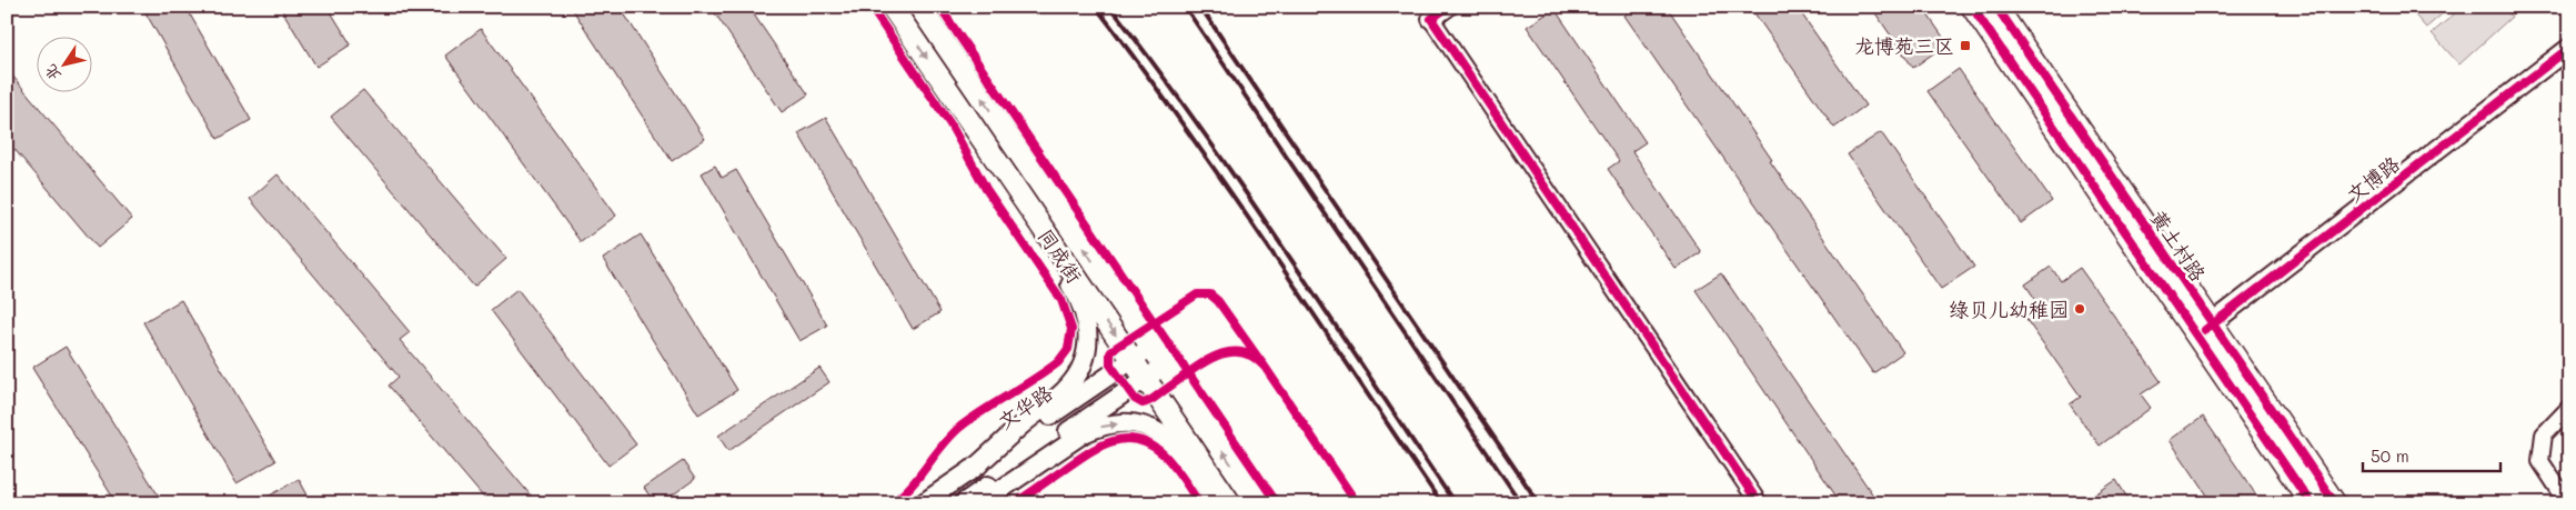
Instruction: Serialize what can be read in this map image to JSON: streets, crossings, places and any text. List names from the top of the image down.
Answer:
{
  "streets": {
    "main road": ["黄土村路", "同成街"],
    "street": ["文博路", "文华路"]
  },
  "crossings": [
    ["文博路", "黄土村路"],
    ["同成街", "文华路"]
  ],
  "places": {
    "transit": ["龙博苑三区"],
    "other": ["绿贝儿幼稚园"]
  },
  "scale_bar": "50 m",
  "north": "bottom left"
}
